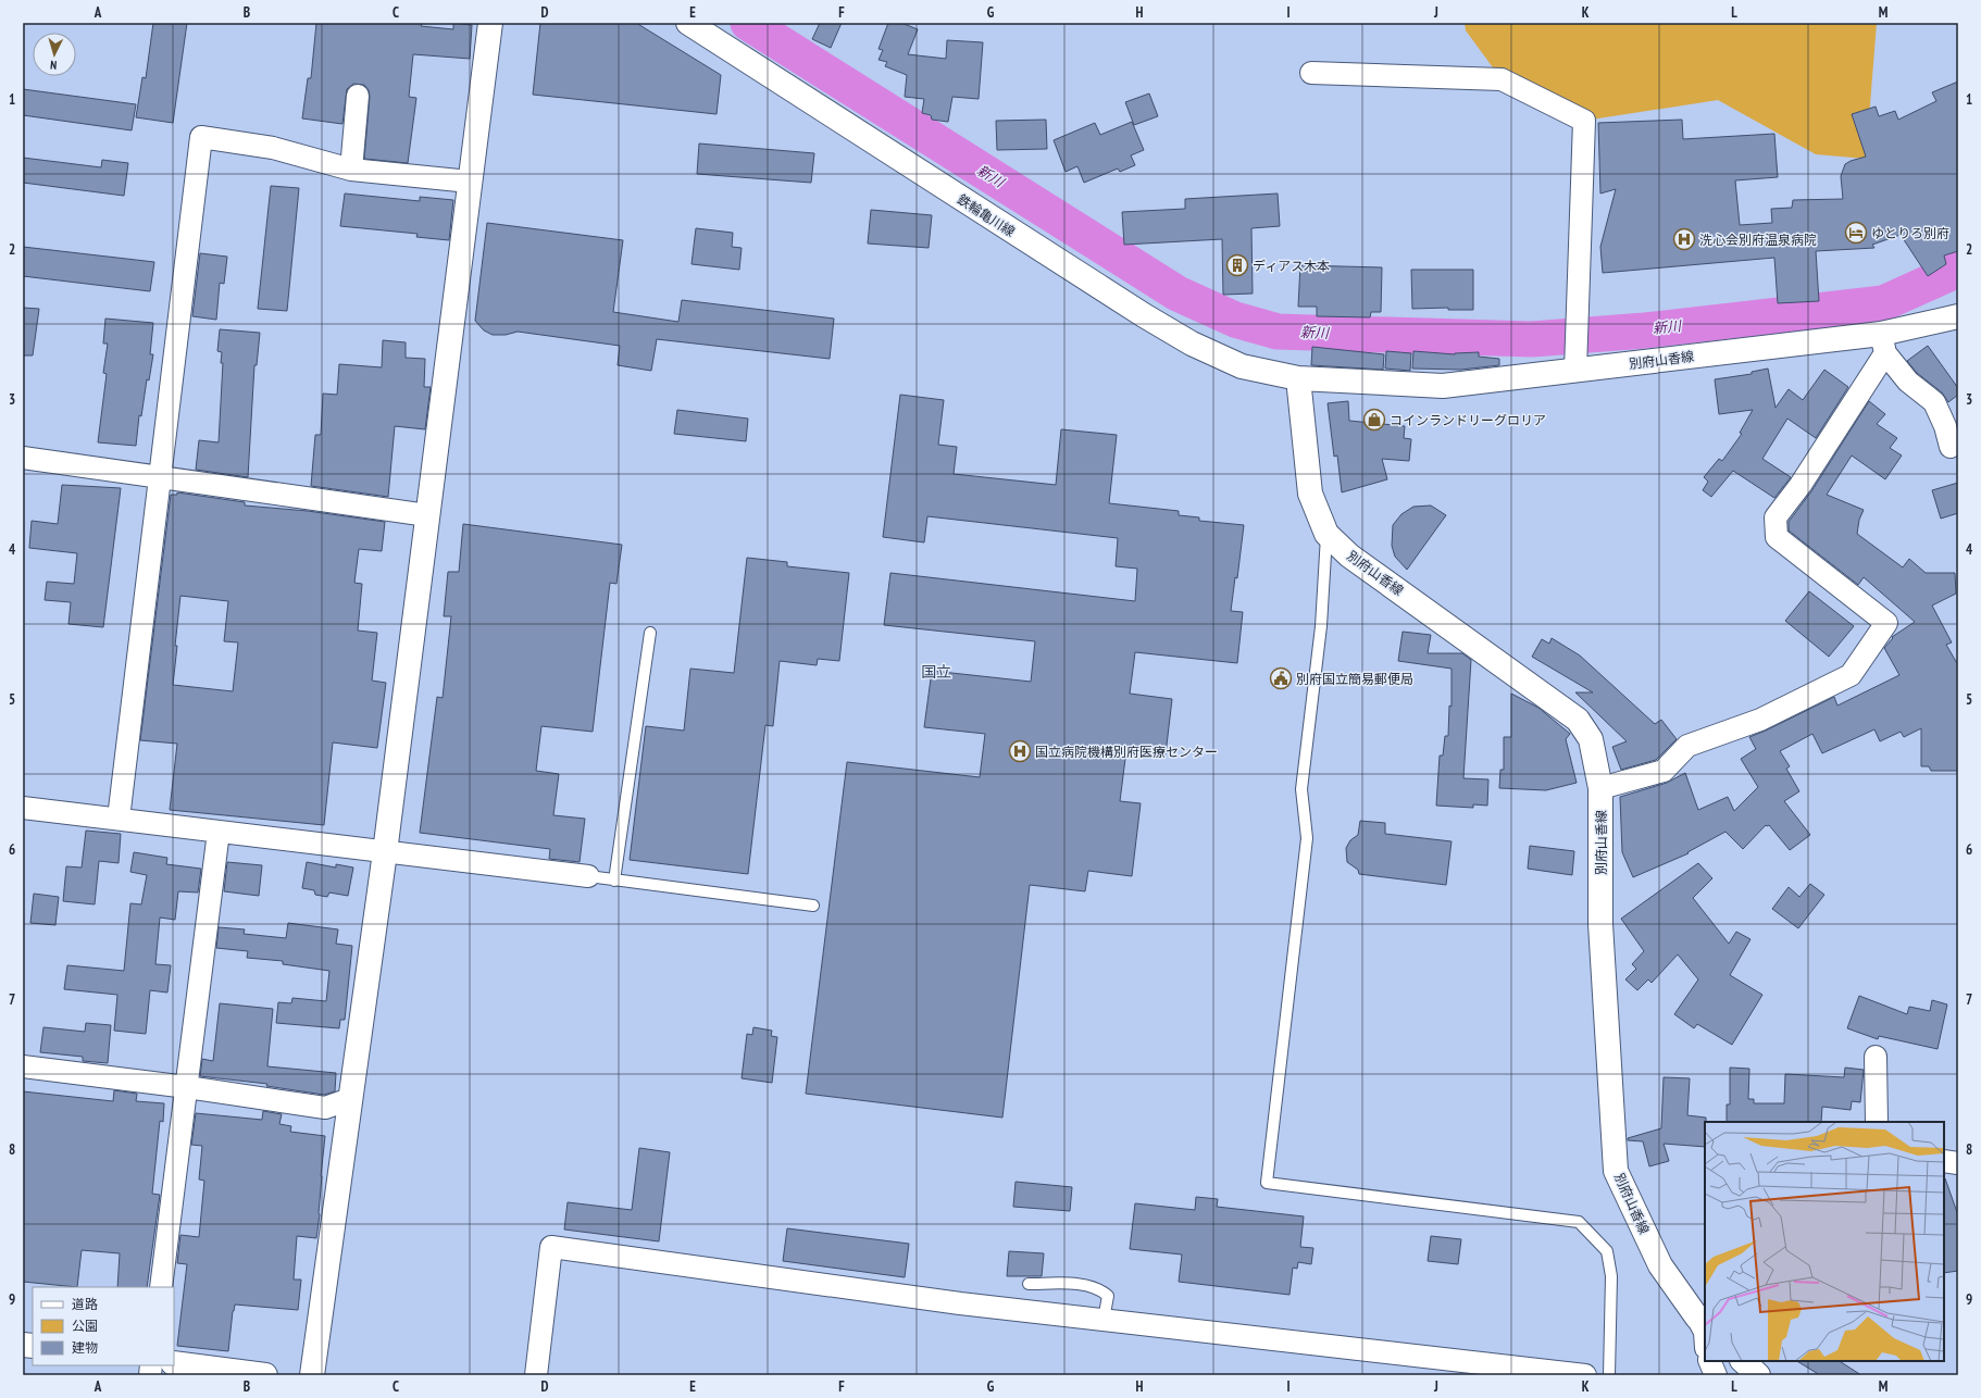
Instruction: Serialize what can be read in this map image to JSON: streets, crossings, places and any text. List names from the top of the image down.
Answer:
{
  "streets": {
    "main road": ["鉄輪亀川線", "別府山香線"]
  },
  "crossings": [
    ["鉄輪亀川線", "別府山香線"]
  ],
  "districts": ["国立"],
  "water": ["新川"],
  "places": {
    "hotel": ["ゆとりろ別府"],
    "hospital": ["洗心会別府温泉病院", "国立病院機構別府医療センター"],
    "building": ["ディアス木本"],
    "shop": ["コインランドリーグロリア"],
    "public building": ["別府国立簡易郵便局"]
  },
  "legend": ["道路", "公園", "建物"],
  "north": "bottom",
  "grid": {
    "columns": [
      "A",
      "B",
      "C",
      "D",
      "E",
      "F",
      "G",
      "H",
      "I",
      "J",
      "K",
      "L",
      "M"
    ],
    "rows": [
      "1",
      "2",
      "3",
      "4",
      "5",
      "6",
      "7",
      "8",
      "9"
    ]
  }
}
